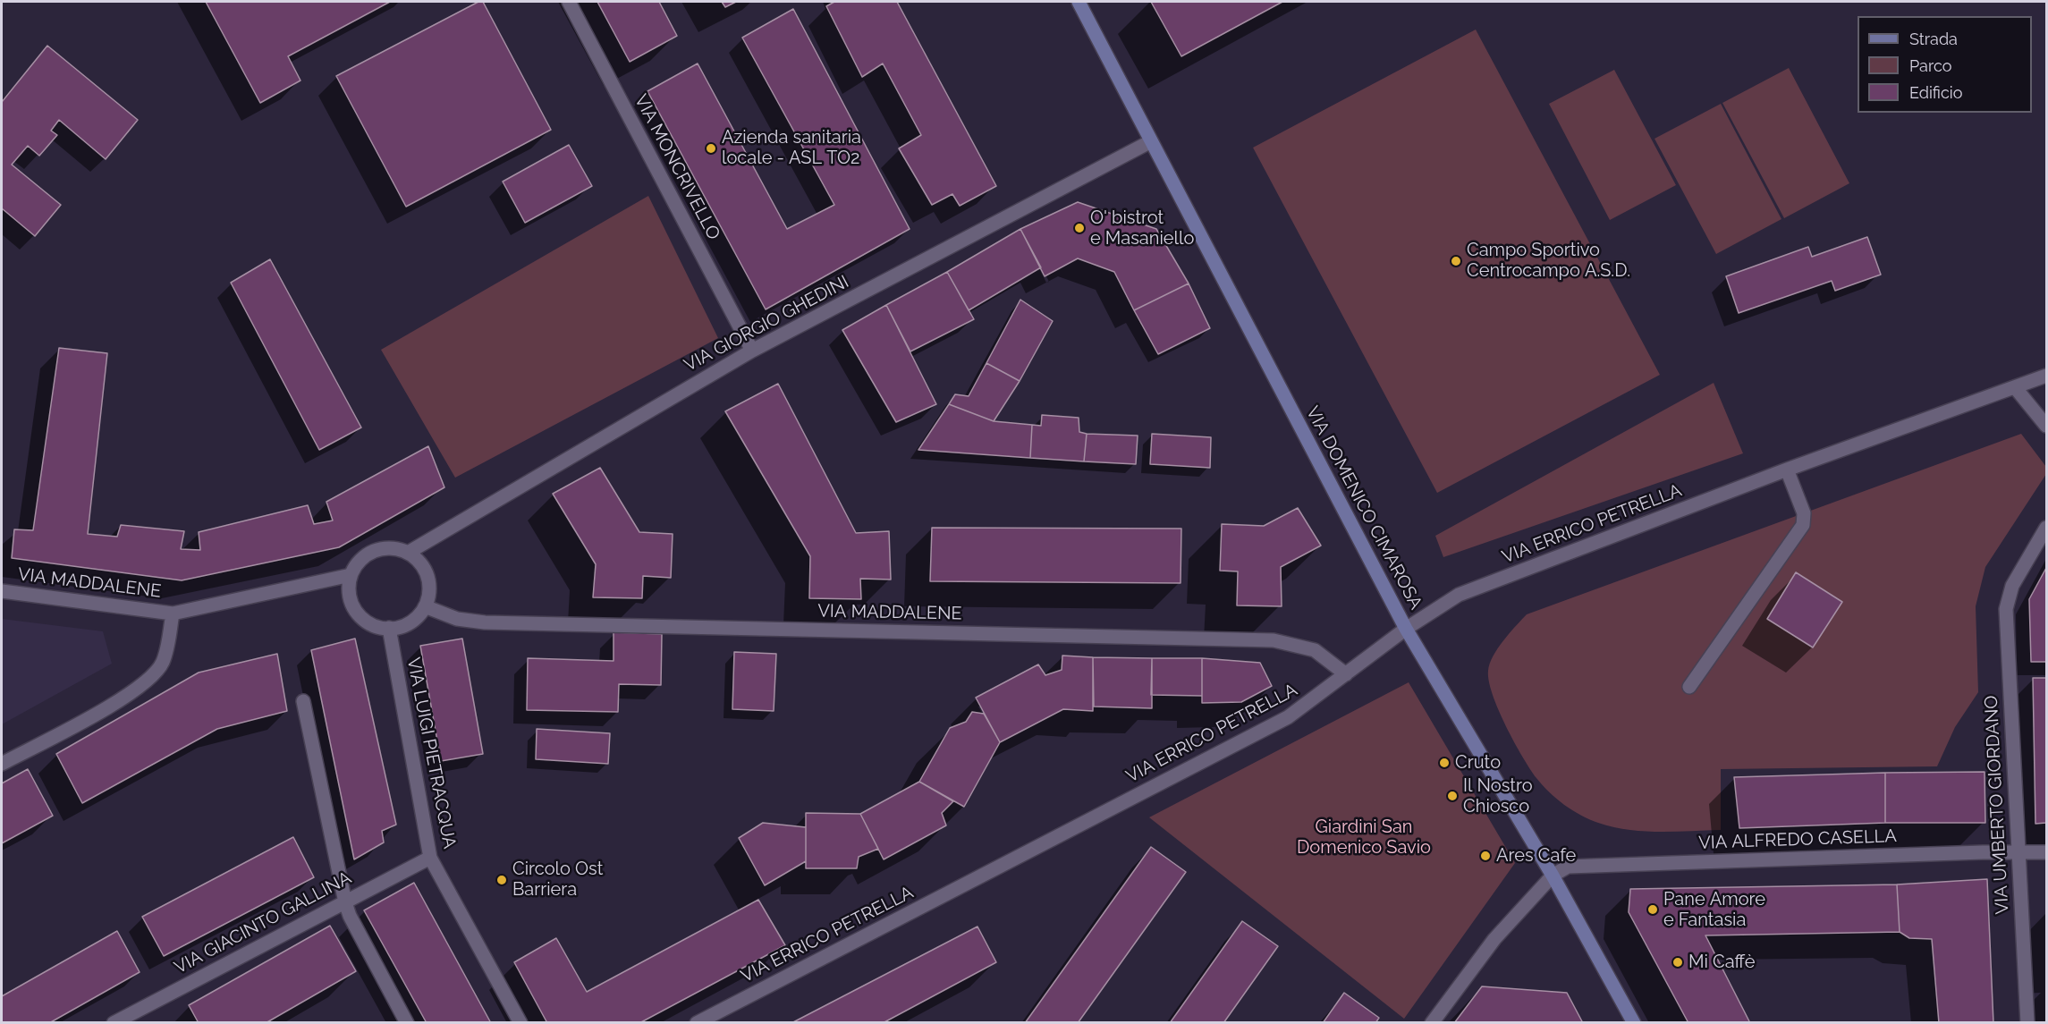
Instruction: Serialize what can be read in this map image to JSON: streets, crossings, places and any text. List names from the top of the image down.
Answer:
{
  "streets": {
    "street": [
      "VIA MONCRIVELLO",
      "VIA GIORGIO GHEDINI",
      "VIA DOMENICO CIMAROSA",
      "VIA ERRICO PETRELLA",
      "VIA MADDALENE",
      "VIA LUIGI PIETRACQUA",
      "VIA UMBERTO GIORDANO",
      "VIA ALFREDO CASELLA",
      "VIA GIACINTO GALLINA"
    ]
  },
  "crossings": [
    ["VIA MONCRIVELLO", "VIA GIORGIO GHEDINI"],
    ["VIA GIORGIO GHEDINI", "VIA DOMENICO CIMAROSA"],
    ["VIA GIORGIO GHEDINI", "VIA MADDALENE"],
    ["VIA GIORGIO GHEDINI", "VIA LUIGI PIETRACQUA"],
    ["VIA DOMENICO CIMAROSA", "VIA ERRICO PETRELLA"],
    ["VIA DOMENICO CIMAROSA", "VIA ALFREDO CASELLA"],
    ["VIA ERRICO PETRELLA", "VIA MADDALENE"],
    ["VIA MADDALENE", "VIA LUIGI PIETRACQUA"],
    ["VIA LUIGI PIETRACQUA", "VIA GIACINTO GALLINA"],
    ["VIA UMBERTO GIORDANO", "VIA ALFREDO CASELLA"]
  ],
  "parks": ["Giardini San Domenico Savio"],
  "places": [
    "Azienda sanitaria locale - ASL TO2",
    "O' bistrot e Masaniello",
    "Campo Sportivo Centrocampo A.S.D.",
    "Cruto",
    "Il Nostro Chiosco",
    "Ares Cafe",
    "Circolo Ost Barriera",
    "Pane Amore e Fantasia",
    "Mi Caffè"
  ],
  "legend": ["Strada", "Parco", "Edificio"]
}
